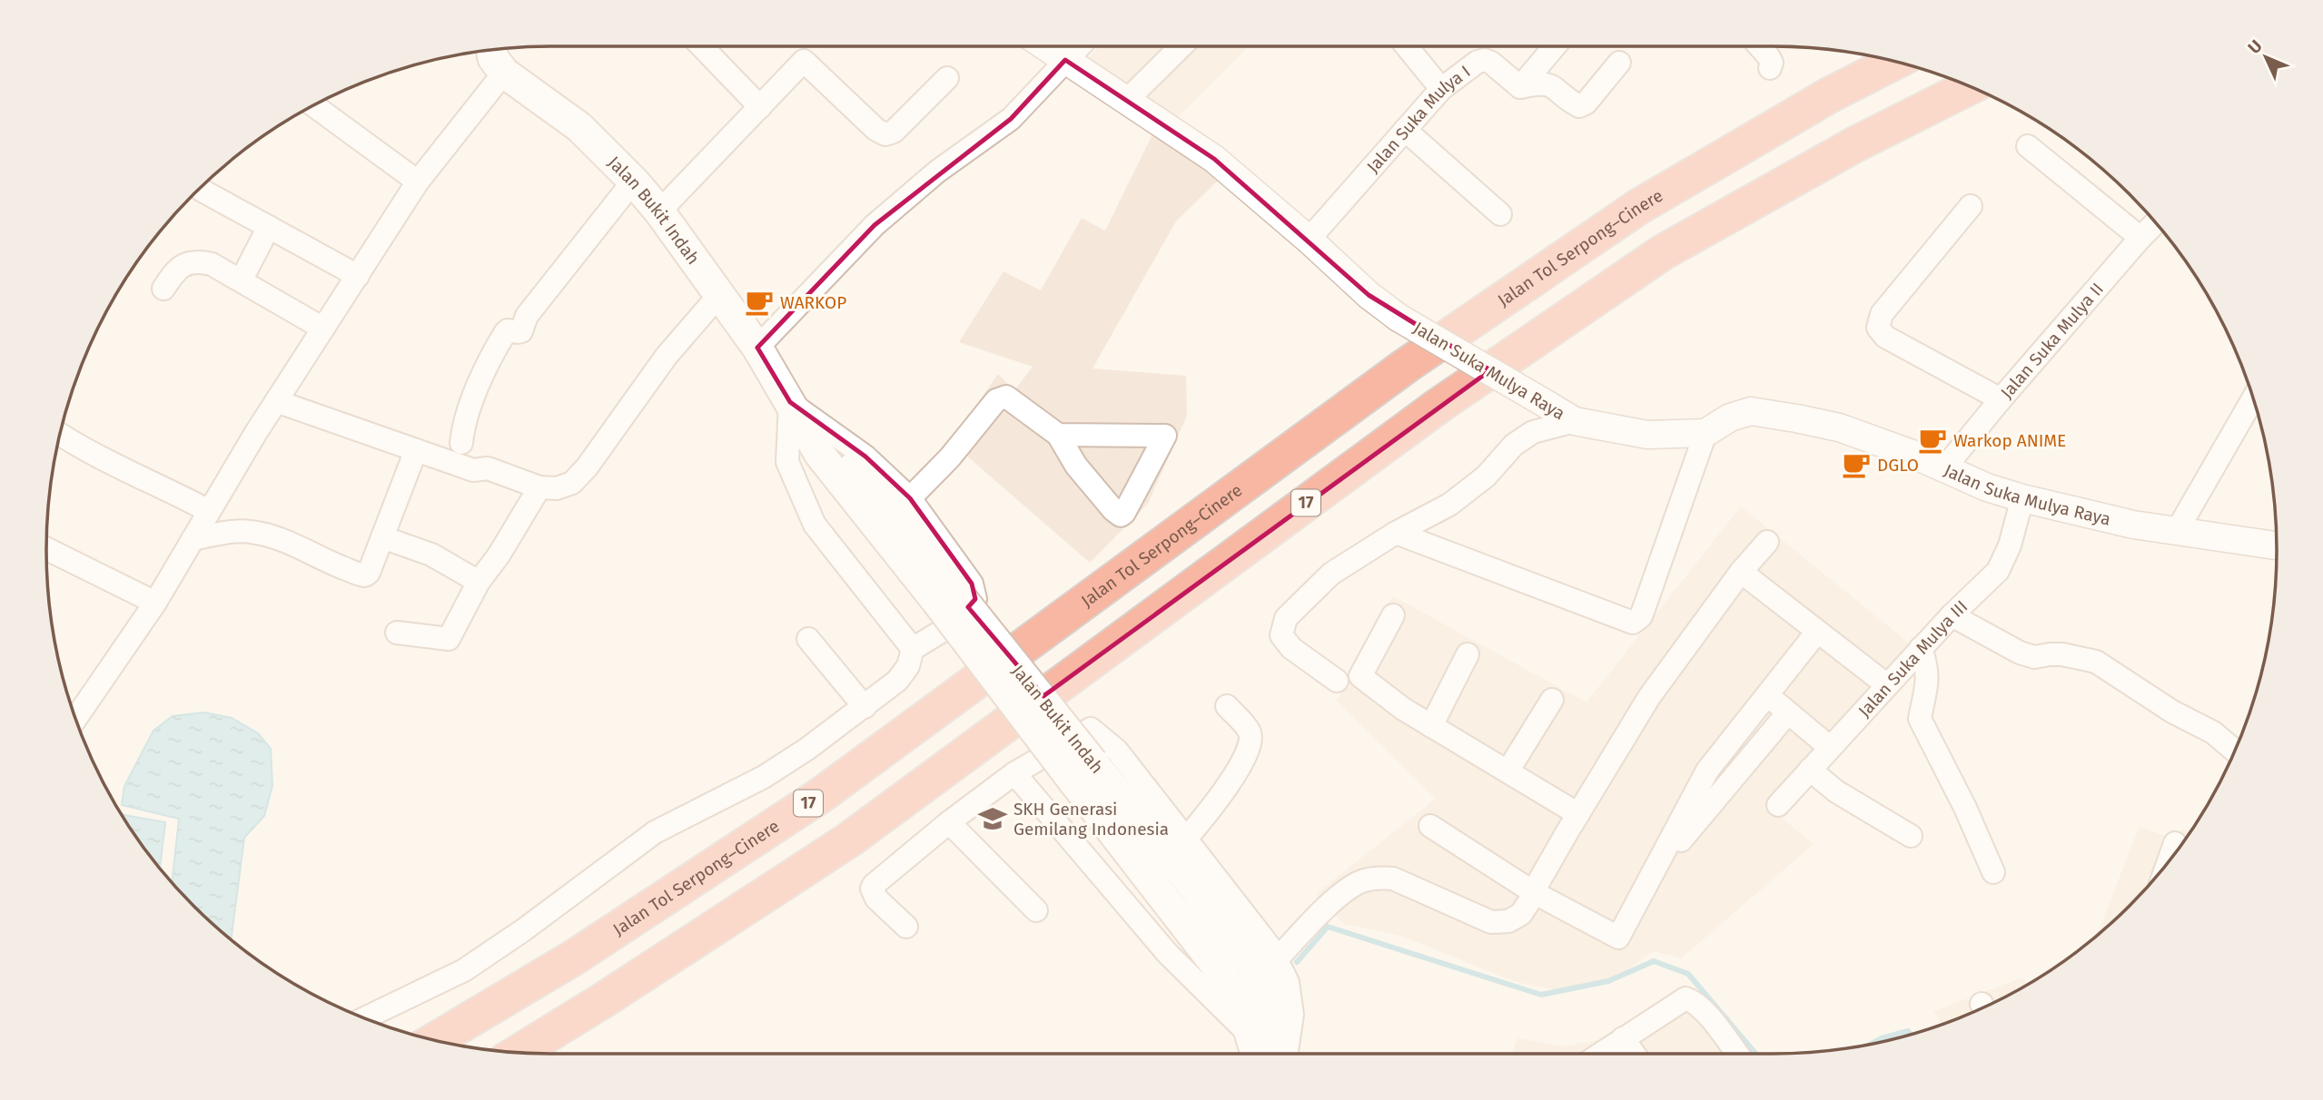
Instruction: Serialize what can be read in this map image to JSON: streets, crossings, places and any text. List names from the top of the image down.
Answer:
{
  "streets": {
    "highway": ["Jalan Tol Serpong–Cinere", "17"],
    "main road": ["Jalan Bukit Indah"],
    "street": [
      "Jalan Suka Mulya I",
      "Jalan Suka Mulya II",
      "Jalan Suka Mulya Raya",
      "Jalan Suka Mulya III"
    ]
  },
  "crossings": [
    ["Jalan Suka Mulya I", "Jalan Suka Mulya Raya"],
    ["Jalan Suka Mulya II", "Jalan Suka Mulya Raya"],
    ["Jalan Suka Mulya Raya", "Jalan Suka Mulya III"]
  ],
  "places": {
    "cafe": ["WARKOP", "Warkop ANIME", "DGLO"],
    "school or university": ["SKH Generasi Gemilang Indonesia"]
  },
  "north": "top left"
}
